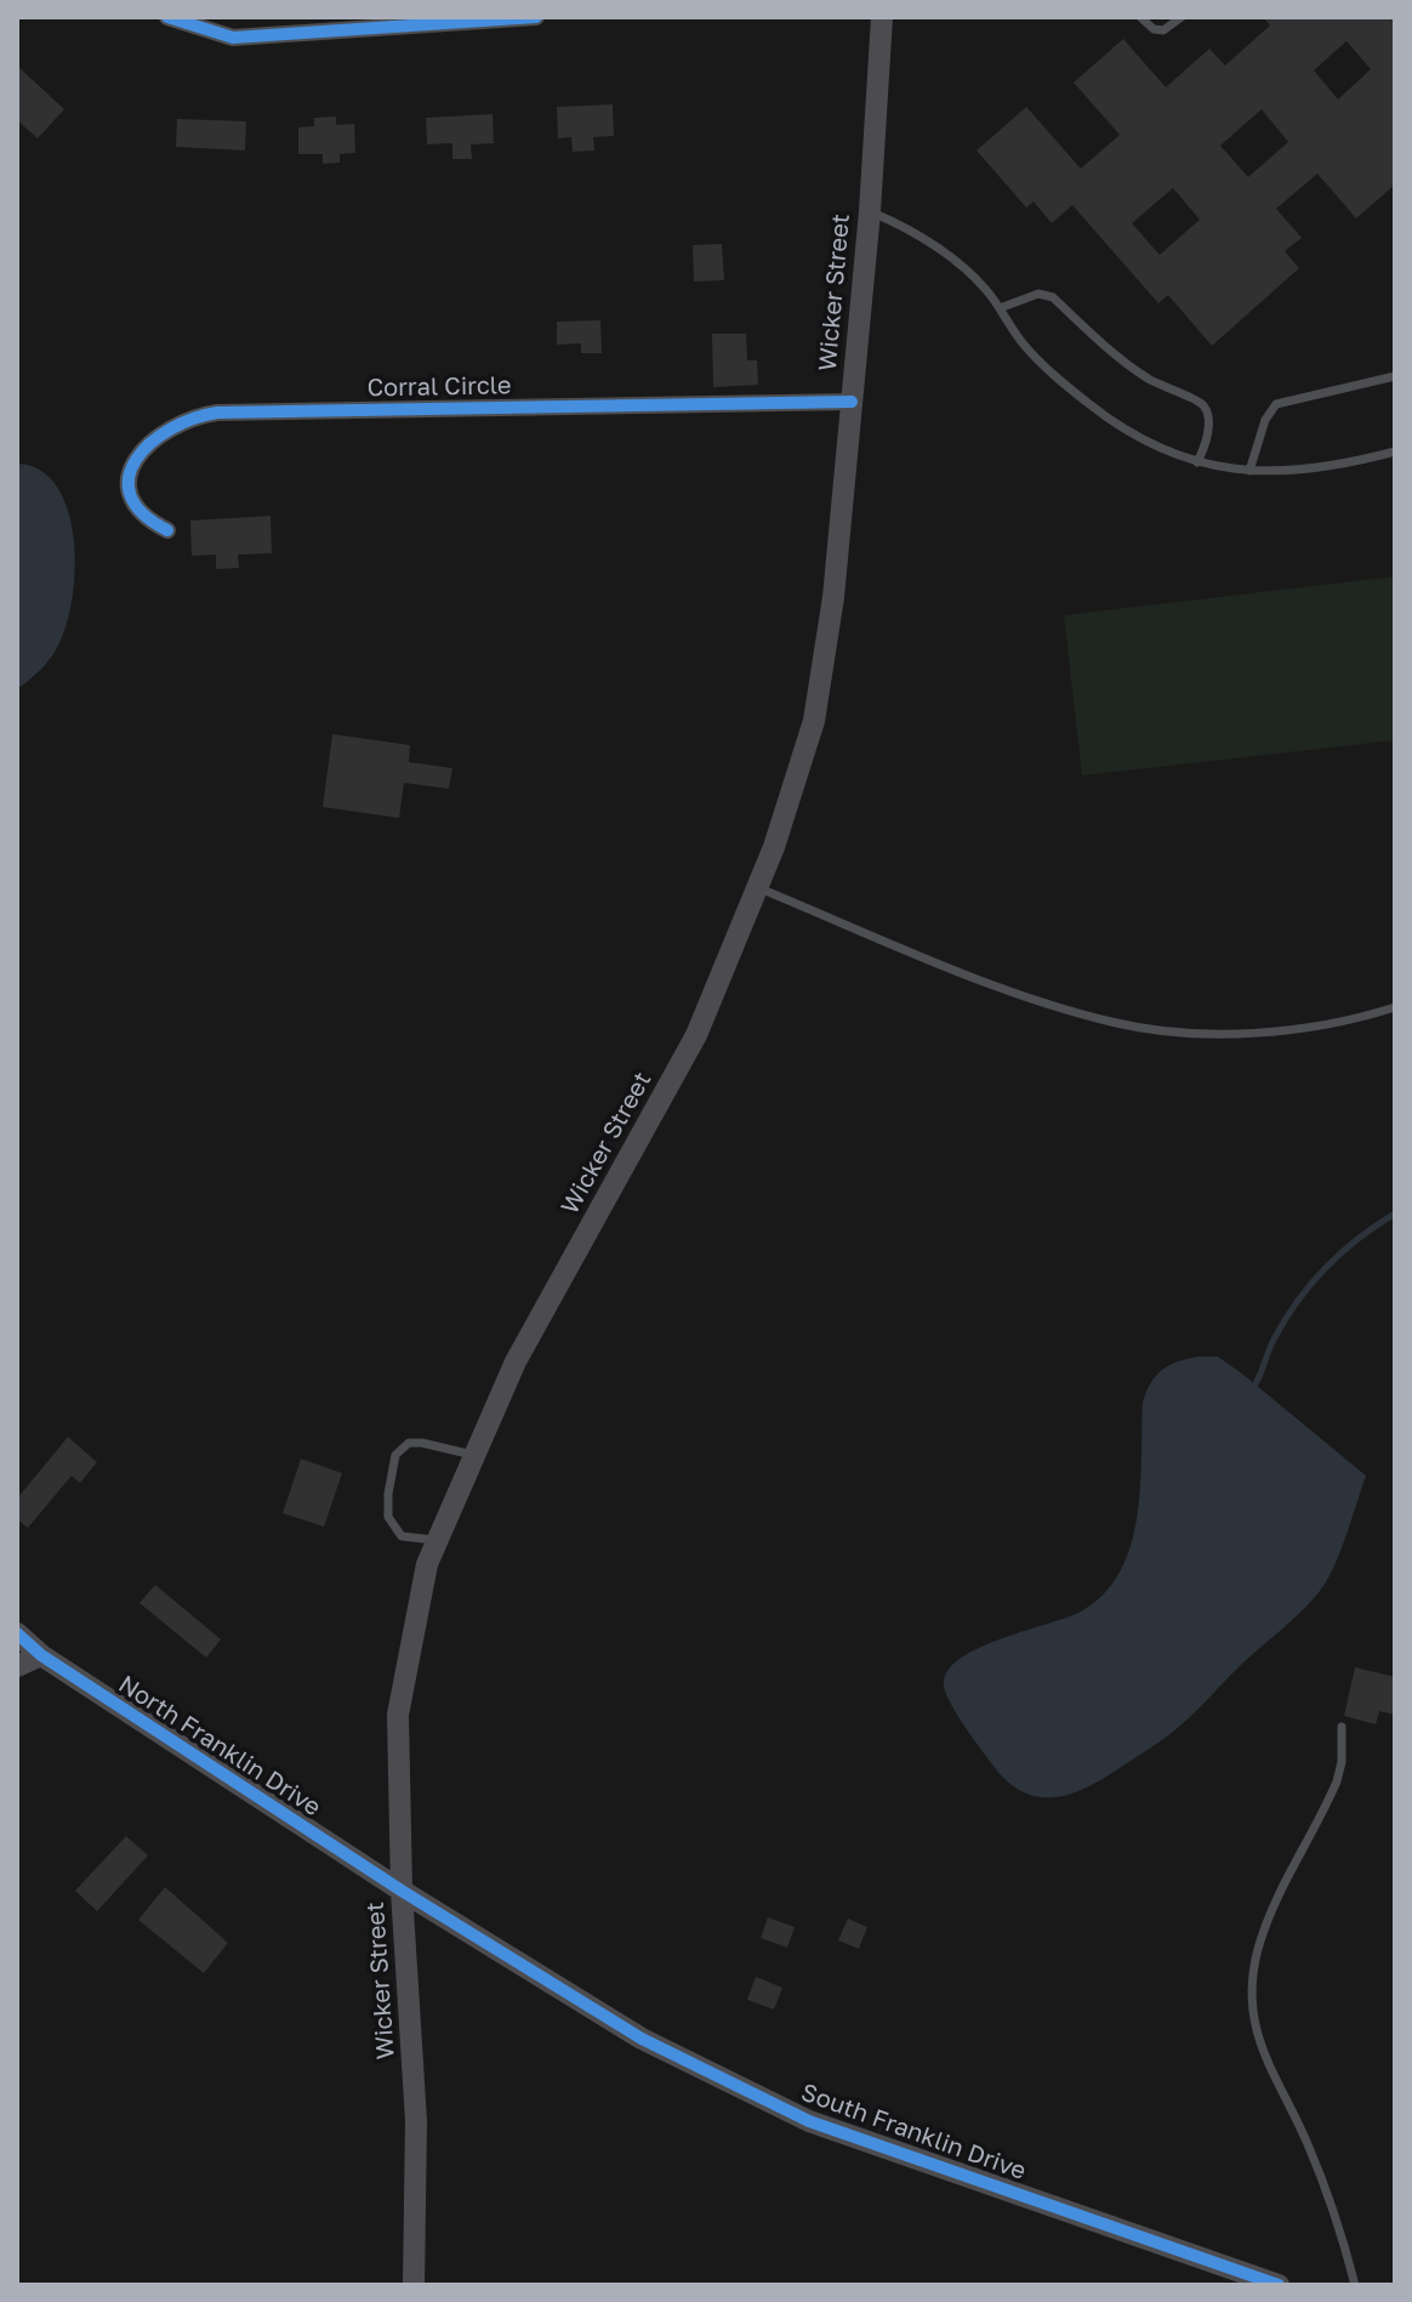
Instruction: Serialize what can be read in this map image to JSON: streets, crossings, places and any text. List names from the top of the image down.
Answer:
{
  "streets": {
    "main road": ["Wicker Street", "North Franklin Drive", "South Franklin Drive"],
    "street": ["Corral Circle"]
  },
  "crossings": [
    ["Wicker Street", "Corral Circle"],
    ["Wicker Street", "North Franklin Drive"],
    ["Wicker Street", "South Franklin Drive"],
    ["North Franklin Drive", "South Franklin Drive"]
  ]
}
